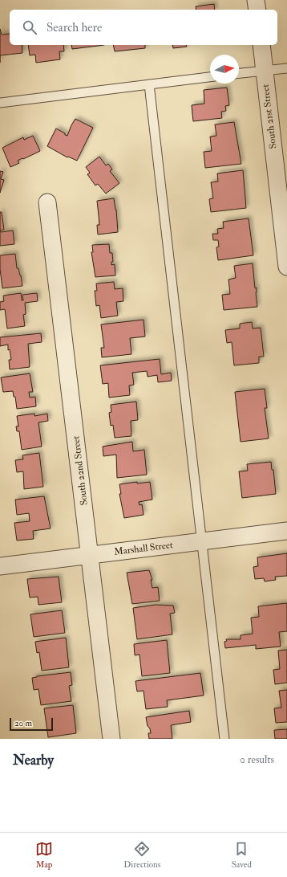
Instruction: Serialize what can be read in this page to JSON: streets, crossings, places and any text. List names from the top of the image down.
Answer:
{
  "streets": {
    "street": ["South 21st Street", "South 22nd Street", "Marshall Street"]
  },
  "crossings": [
    ["South 22nd Street", "Marshall Street"]
  ],
  "scale_bar": "20 m",
  "north": "right",
  "page": {
    "search": "Search here",
    "scale": "20 m",
    "heading": ["Nearby", "0 results"],
    "nav": ["Map", "Directions", "Saved"]
  }
}
